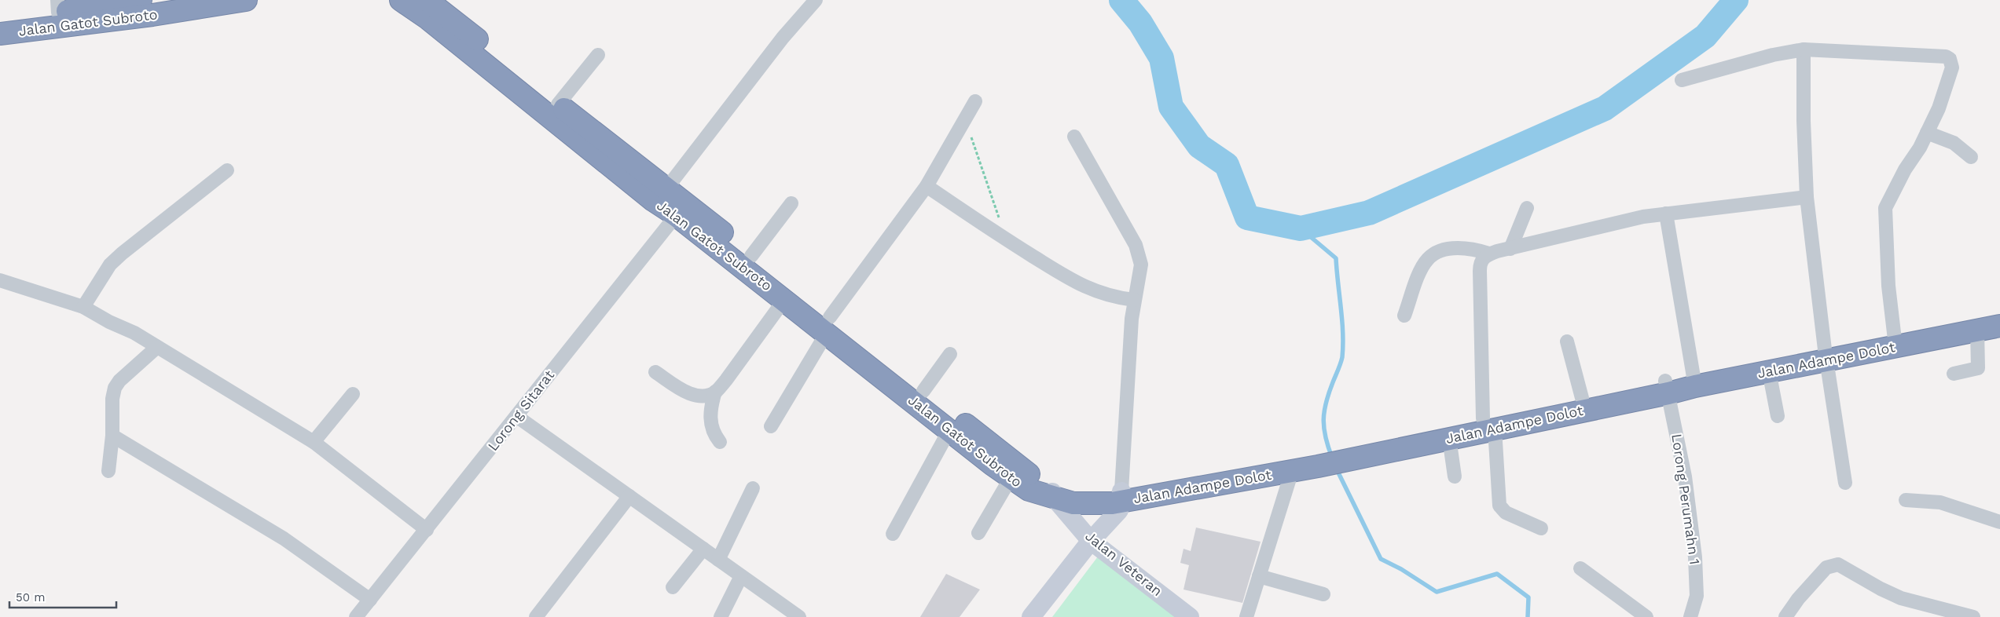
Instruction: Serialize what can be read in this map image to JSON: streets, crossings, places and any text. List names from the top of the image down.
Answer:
{
  "streets": {
    "highway": ["Jalan Gatot Subroto", "Jalan Adampe Dolot"],
    "street": ["Lorong Sitarat", "Lorong Perumahn 1", "Jalan Veteran"]
  },
  "crossings": [
    ["Jalan Gatot Subroto", "Jalan Adampe Dolot"],
    ["Jalan Gatot Subroto", "Lorong Sitarat"],
    ["Jalan Gatot Subroto", "Jalan Veteran"],
    ["Jalan Adampe Dolot", "Lorong Perumahn 1"],
    ["Jalan Adampe Dolot", "Jalan Veteran"]
  ],
  "scale_bar": "50 m"
}
